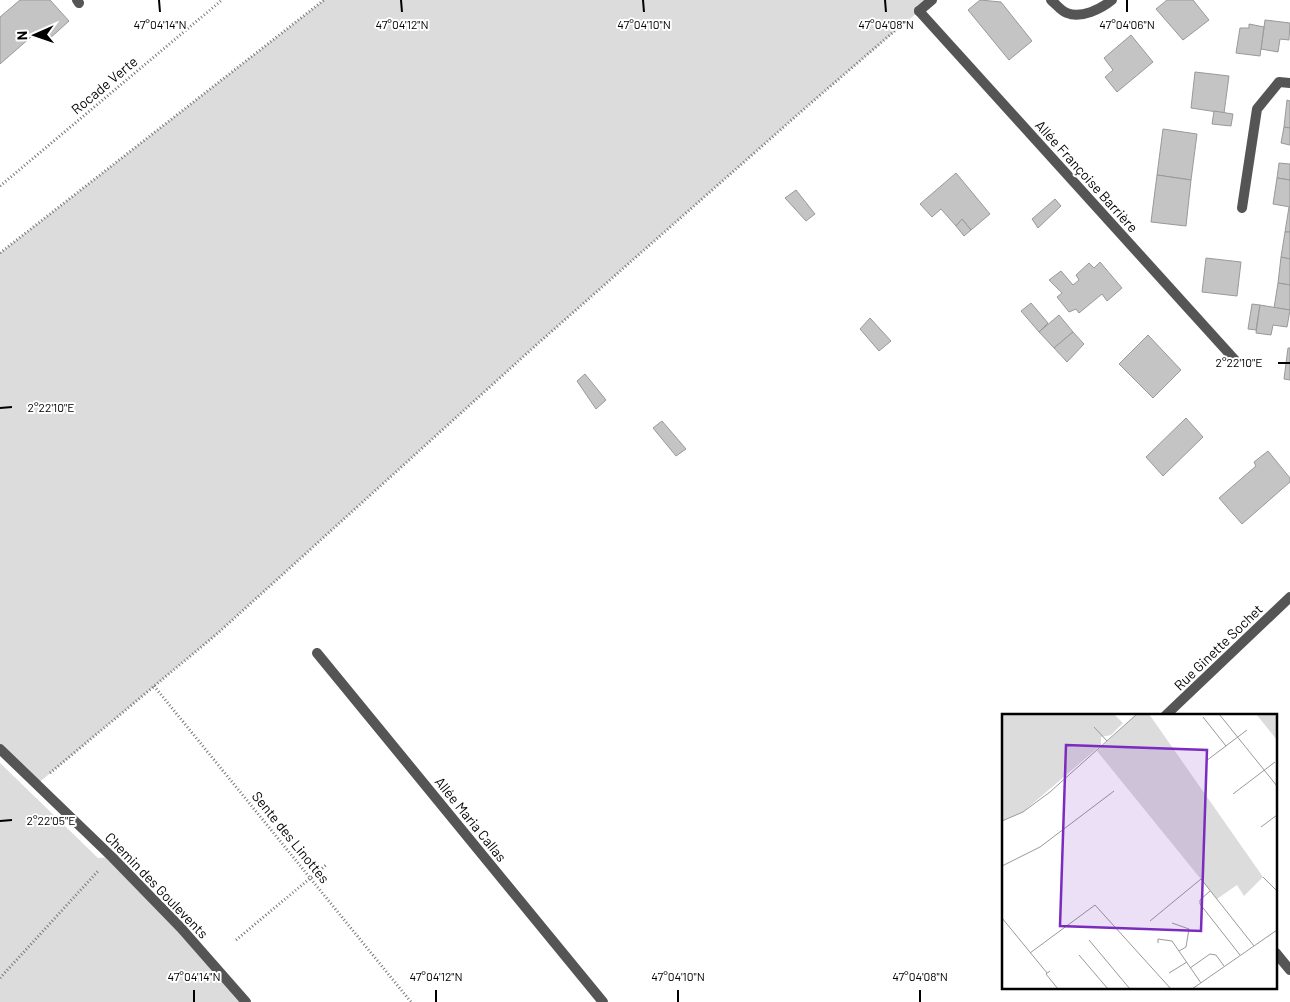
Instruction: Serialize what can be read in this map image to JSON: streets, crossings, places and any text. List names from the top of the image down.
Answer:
{
  "streets": {
    "street": [
      "Allée Françoise Barrière",
      "Rue Ginette Sochet",
      "Allée Maria Callas",
      "Chemin des Goulevents"
    ],
    "path": ["Rocade Verte", "Sente des Linottes"]
  },
  "north": "left",
  "coordinates": [
    "47°04'14\"N",
    "47°04'12\"N",
    "47°04'10\"N",
    "47°04'08\"N",
    "47°04'06\"N",
    "2°22'10\"E",
    "2°22'05\"E"
  ]
}
